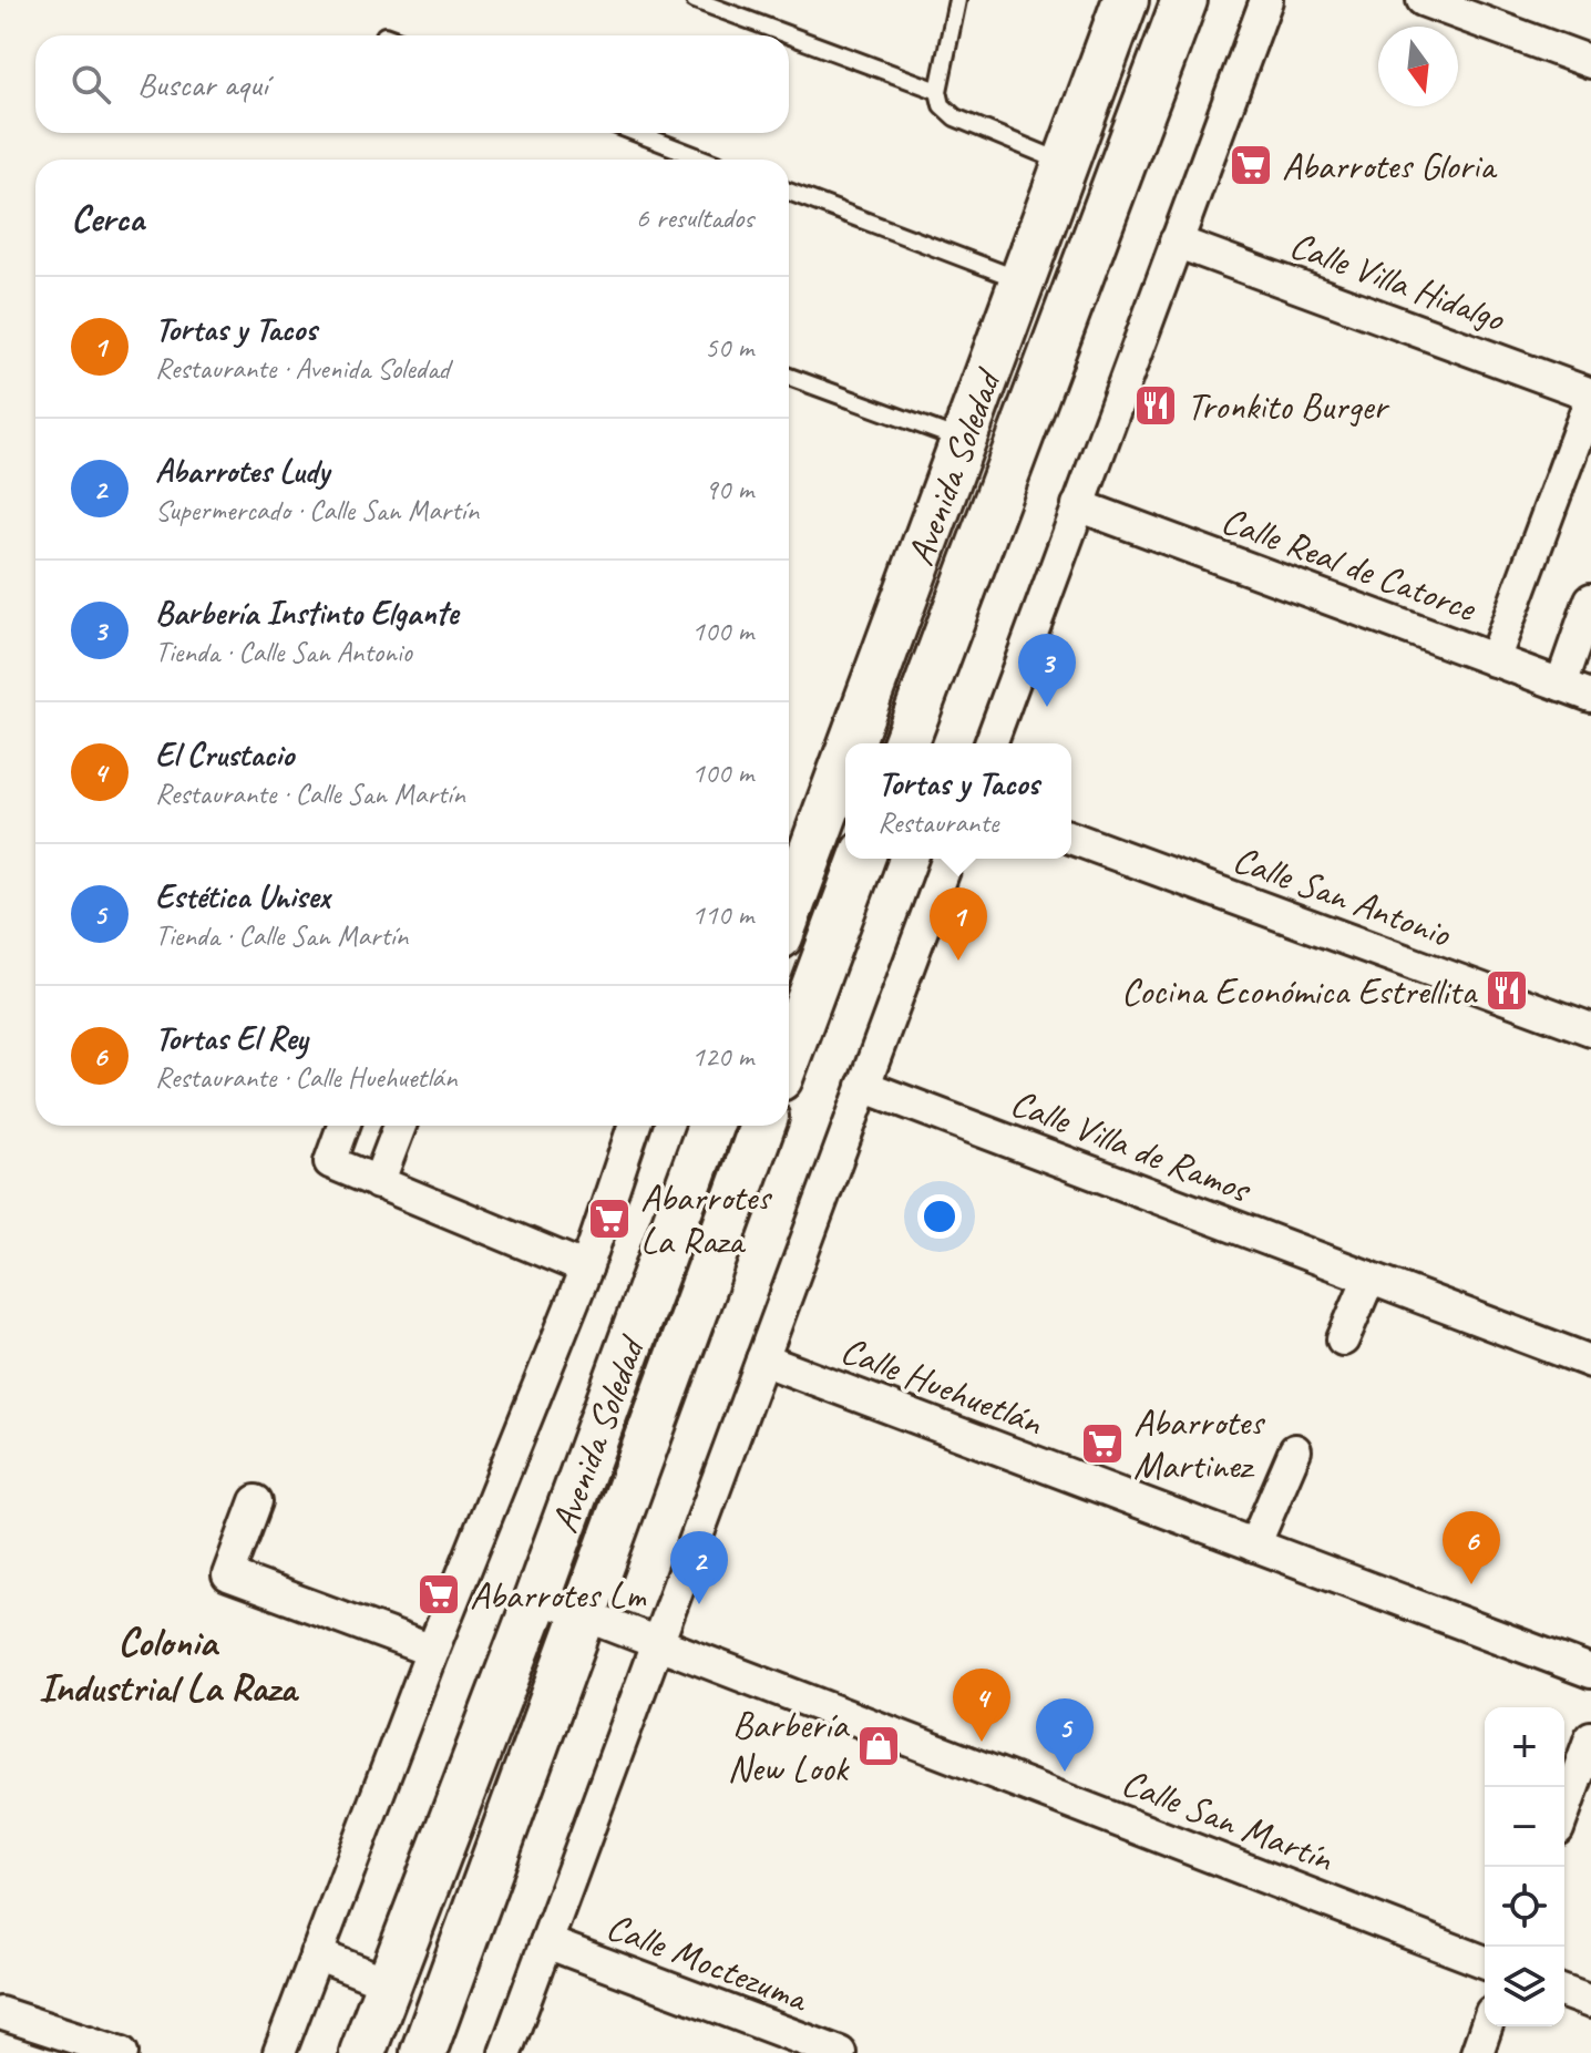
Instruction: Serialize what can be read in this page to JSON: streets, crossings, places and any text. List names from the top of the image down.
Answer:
{
  "streets": {
    "street": [
      "Calle Villa Hidalgo",
      "Avenida Soledad",
      "Calle Real de Catorce",
      "Calle San Antonio",
      "Calle Villa de Ramos",
      "Calle Huehuetlán",
      "Calle San Martín",
      "Calle Moctezuma"
    ]
  },
  "crossings": [
    ["Avenida Soledad", "Calle San Martín"]
  ],
  "districts": ["Colonia Industrial La Raza"],
  "places": {
    "supermarket": [
      "Abarrotes Gloria",
      "Abarrotes La Raza",
      "Abarrotes Martinez",
      "Abarrotes Lm"
    ],
    "restaurant": ["Tronkito Burger", "Cocina Económica Estrellita"],
    "shop": ["Barbería New Look"]
  },
  "north": "bottom",
  "page": {
    "search": "Buscar aquí",
    "heading": ["Cerca", "6 resultados"],
    "list": [
      {
        "mark": "1",
        "name": "Tortas y Tacos",
        "note": "Restaurante · Avenida Soledad",
        "value": "50 m"
      },
      {
        "mark": "2",
        "name": "Abarrotes Ludy",
        "note": "Supermercado · Calle San Martín",
        "value": "90 m"
      },
      {
        "mark": "3",
        "name": "Barbería Instinto Elgante",
        "note": "Tienda · Calle San Antonio",
        "value": "100 m"
      },
      {
        "mark": "4",
        "name": "El Crustacio",
        "note": "Restaurante · Calle San Martín",
        "value": "100 m"
      },
      {
        "mark": "5",
        "name": "Estética Unisex",
        "note": "Tienda · Calle San Martín",
        "value": "110 m"
      },
      {
        "mark": "6",
        "name": "Tortas El Rey",
        "note": "Restaurante · Calle Huehuetlán",
        "value": "120 m"
      }
    ],
    "pins": [
      "3",
      "1",
      "6",
      "2",
      "4",
      "5"
    ],
    "popup": ["Tortas y Tacos", "Restaurante"],
    "map_buttons": ["+", "−"]
  }
}
